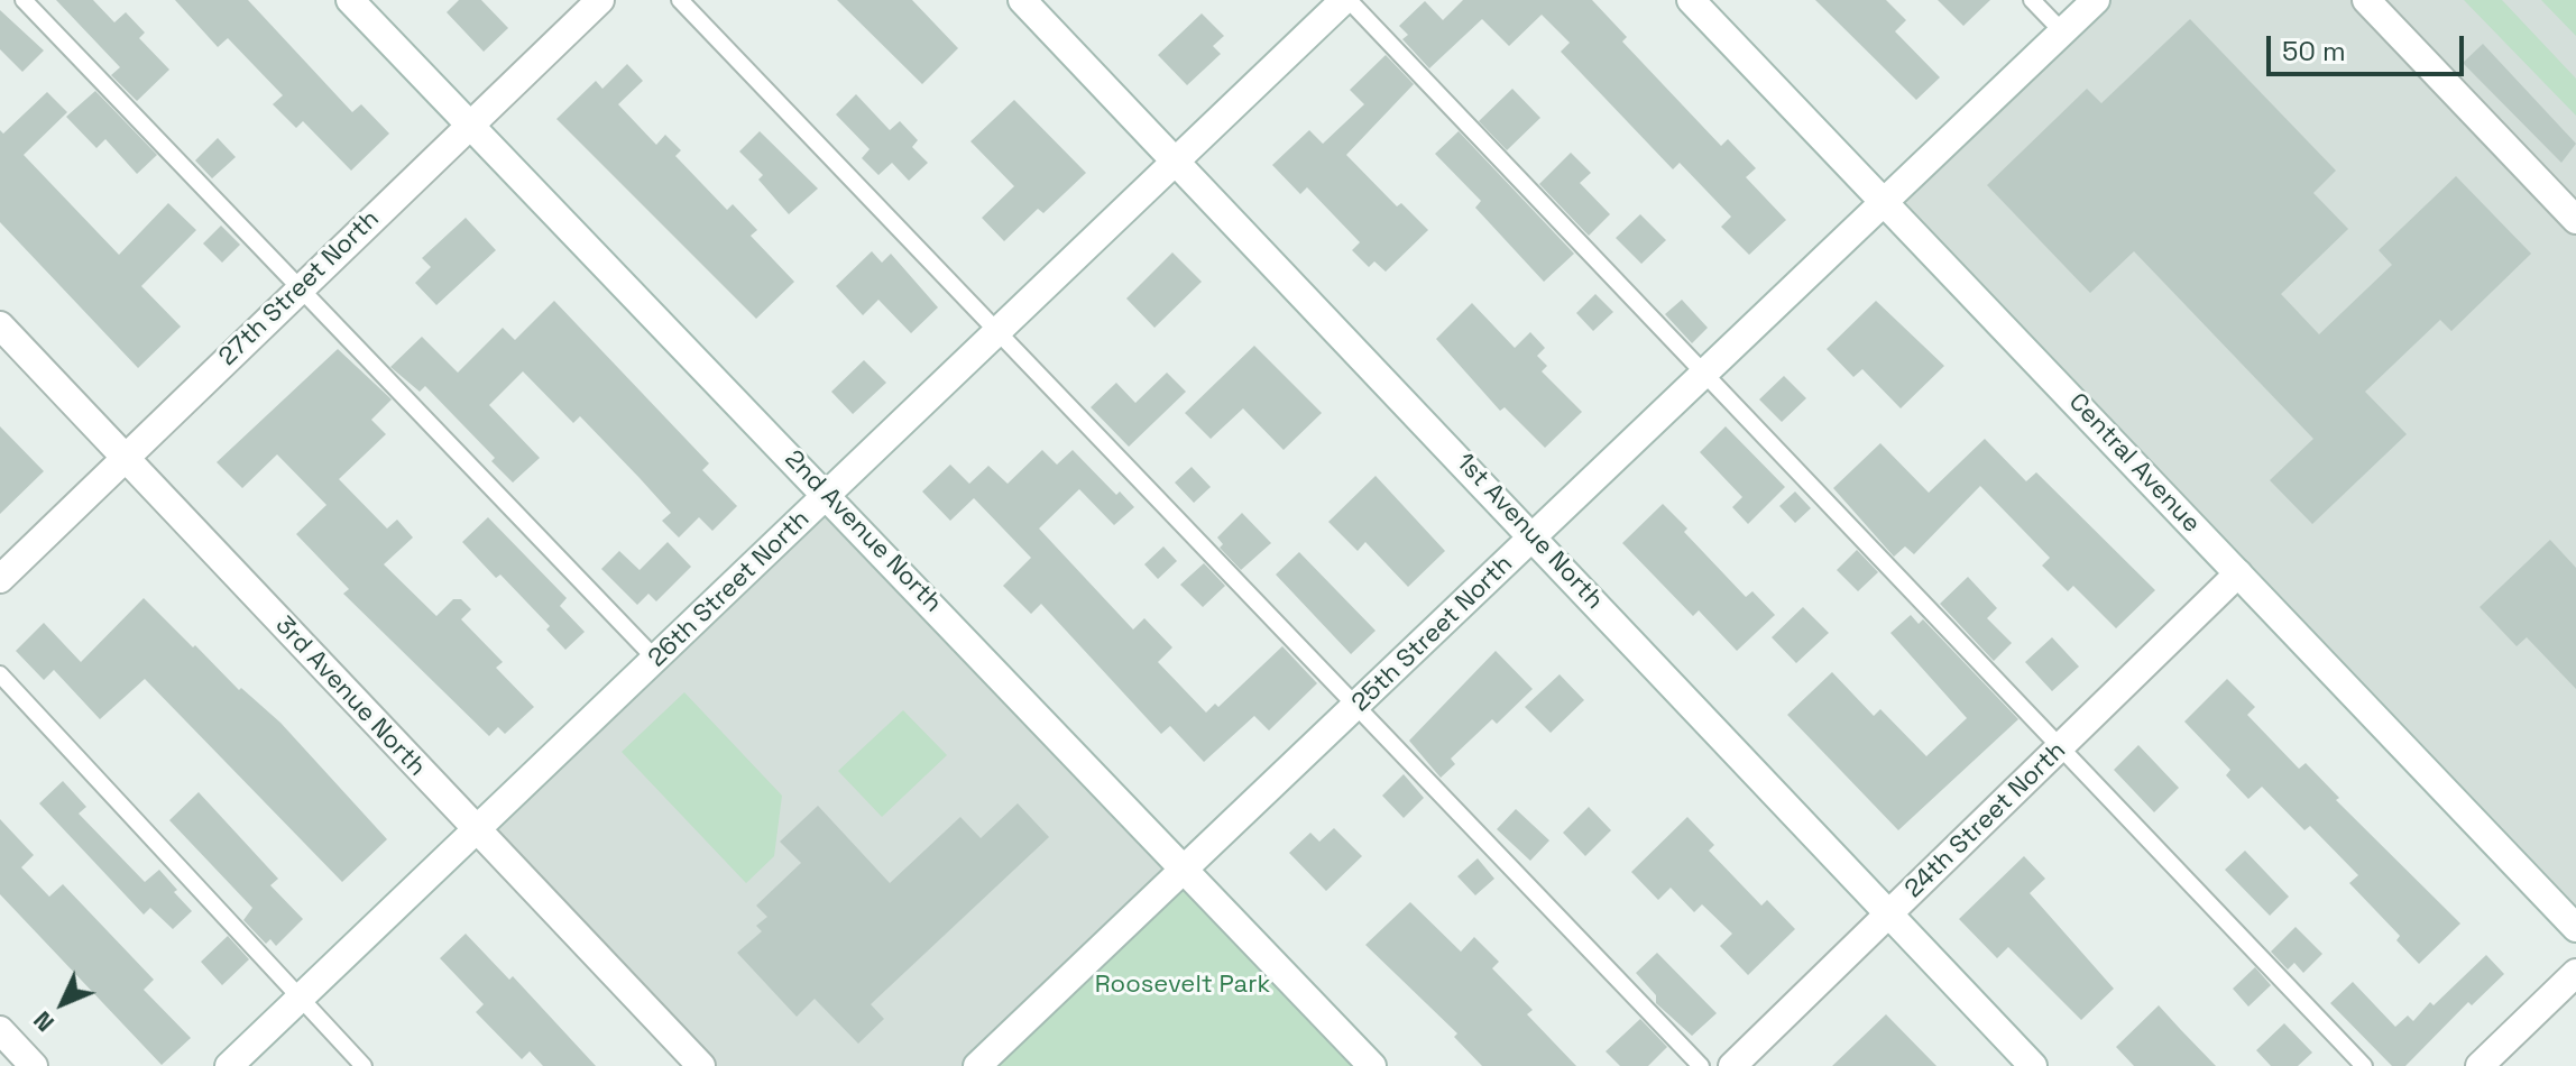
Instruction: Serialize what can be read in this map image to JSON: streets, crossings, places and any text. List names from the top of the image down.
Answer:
{
  "streets": {
    "street": [
      "27th Street North",
      "Central Avenue",
      "2nd Avenue North",
      "1st Avenue North",
      "26th Street North",
      "25th Street North",
      "3rd Avenue North",
      "24th Street North"
    ]
  },
  "crossings": [
    ["27th Street North", "2nd Avenue North"],
    ["27th Street North", "3rd Avenue North"],
    ["Central Avenue", "25th Street North"],
    ["Central Avenue", "24th Street North"],
    ["2nd Avenue North", "26th Street North"],
    ["2nd Avenue North", "25th Street North"],
    ["1st Avenue North", "26th Street North"],
    ["1st Avenue North", "25th Street North"],
    ["1st Avenue North", "24th Street North"],
    ["26th Street North", "3rd Avenue North"]
  ],
  "parks": ["Roosevelt Park"],
  "scale_bar": "50 m",
  "north": "bottom left"
}
